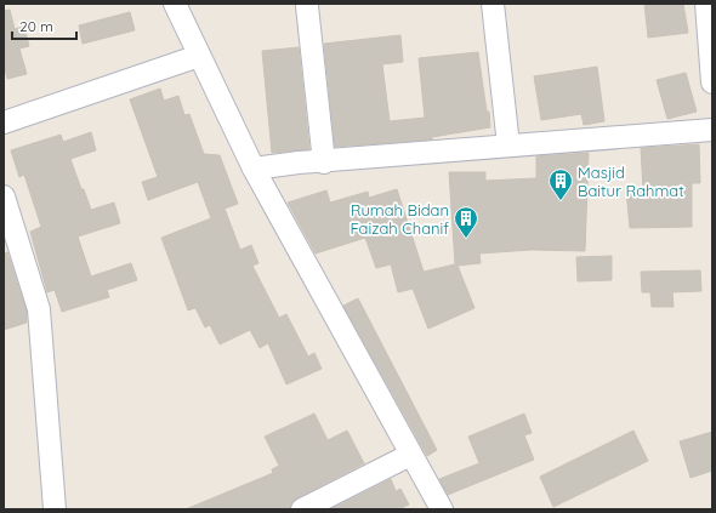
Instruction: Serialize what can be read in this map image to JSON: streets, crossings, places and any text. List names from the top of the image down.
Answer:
{
  "places": {
    "building": ["Masjid Baitur Rahmat", "Rumah Bidan Faizah Chanif"]
  },
  "scale_bar": "20 m"
}
